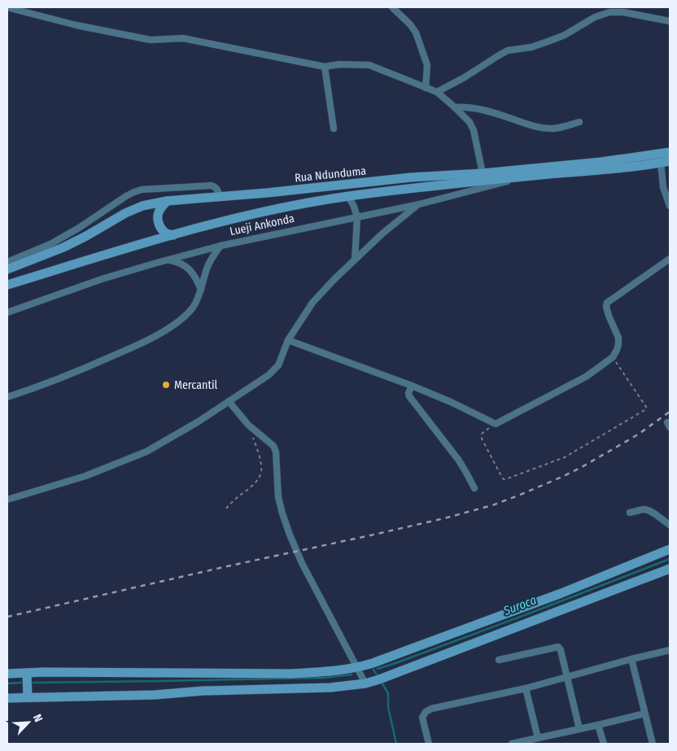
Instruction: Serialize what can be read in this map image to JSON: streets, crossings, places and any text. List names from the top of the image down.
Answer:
{
  "streets": {
    "main road": ["Rua Ndunduma", "Lueji Ankonda"]
  },
  "water": ["Suroca"],
  "places": ["Mercantil"],
  "north": "top right"
}
